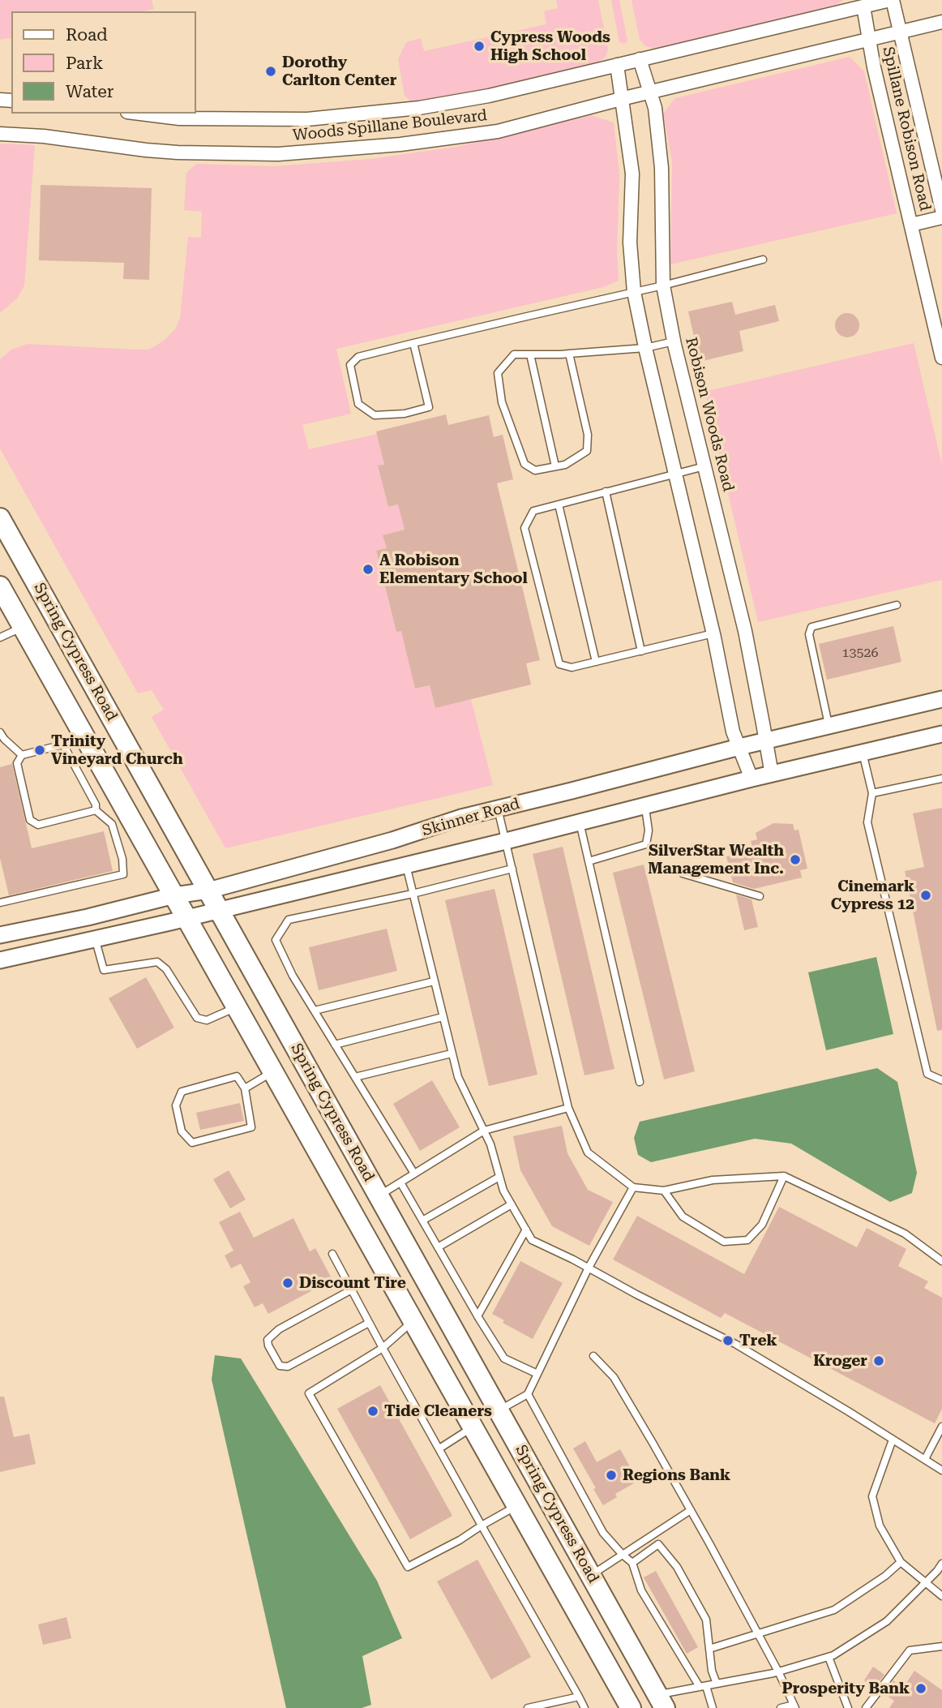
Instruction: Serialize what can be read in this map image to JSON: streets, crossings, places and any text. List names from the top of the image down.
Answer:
{
  "streets": {
    "main road": ["Spring Cypress Road"],
    "street": [
      "Woods Spillane Boulevard",
      "Spillane Robison Road",
      "Robison Woods Road",
      "Skinner Road"
    ]
  },
  "crossings": [
    ["Woods Spillane Boulevard", "Spillane Robison Road"],
    ["Woods Spillane Boulevard", "Robison Woods Road"],
    ["Robison Woods Road", "Skinner Road"],
    ["Spring Cypress Road", "Skinner Road"]
  ],
  "places": [
    "Cypress Woods High School",
    "Dorothy Carlton Center",
    "A Robison Elementary School",
    "Trinity Vineyard Church",
    "SilverStar Wealth Management Inc.",
    "Cinemark Cypress 12",
    "Discount Tire",
    "Trek",
    "Kroger",
    "Tide Cleaners",
    "Regions Bank",
    "Prosperity Bank"
  ],
  "house_numbers": ["13526"],
  "legend": ["Road", "Park", "Water"]
}
